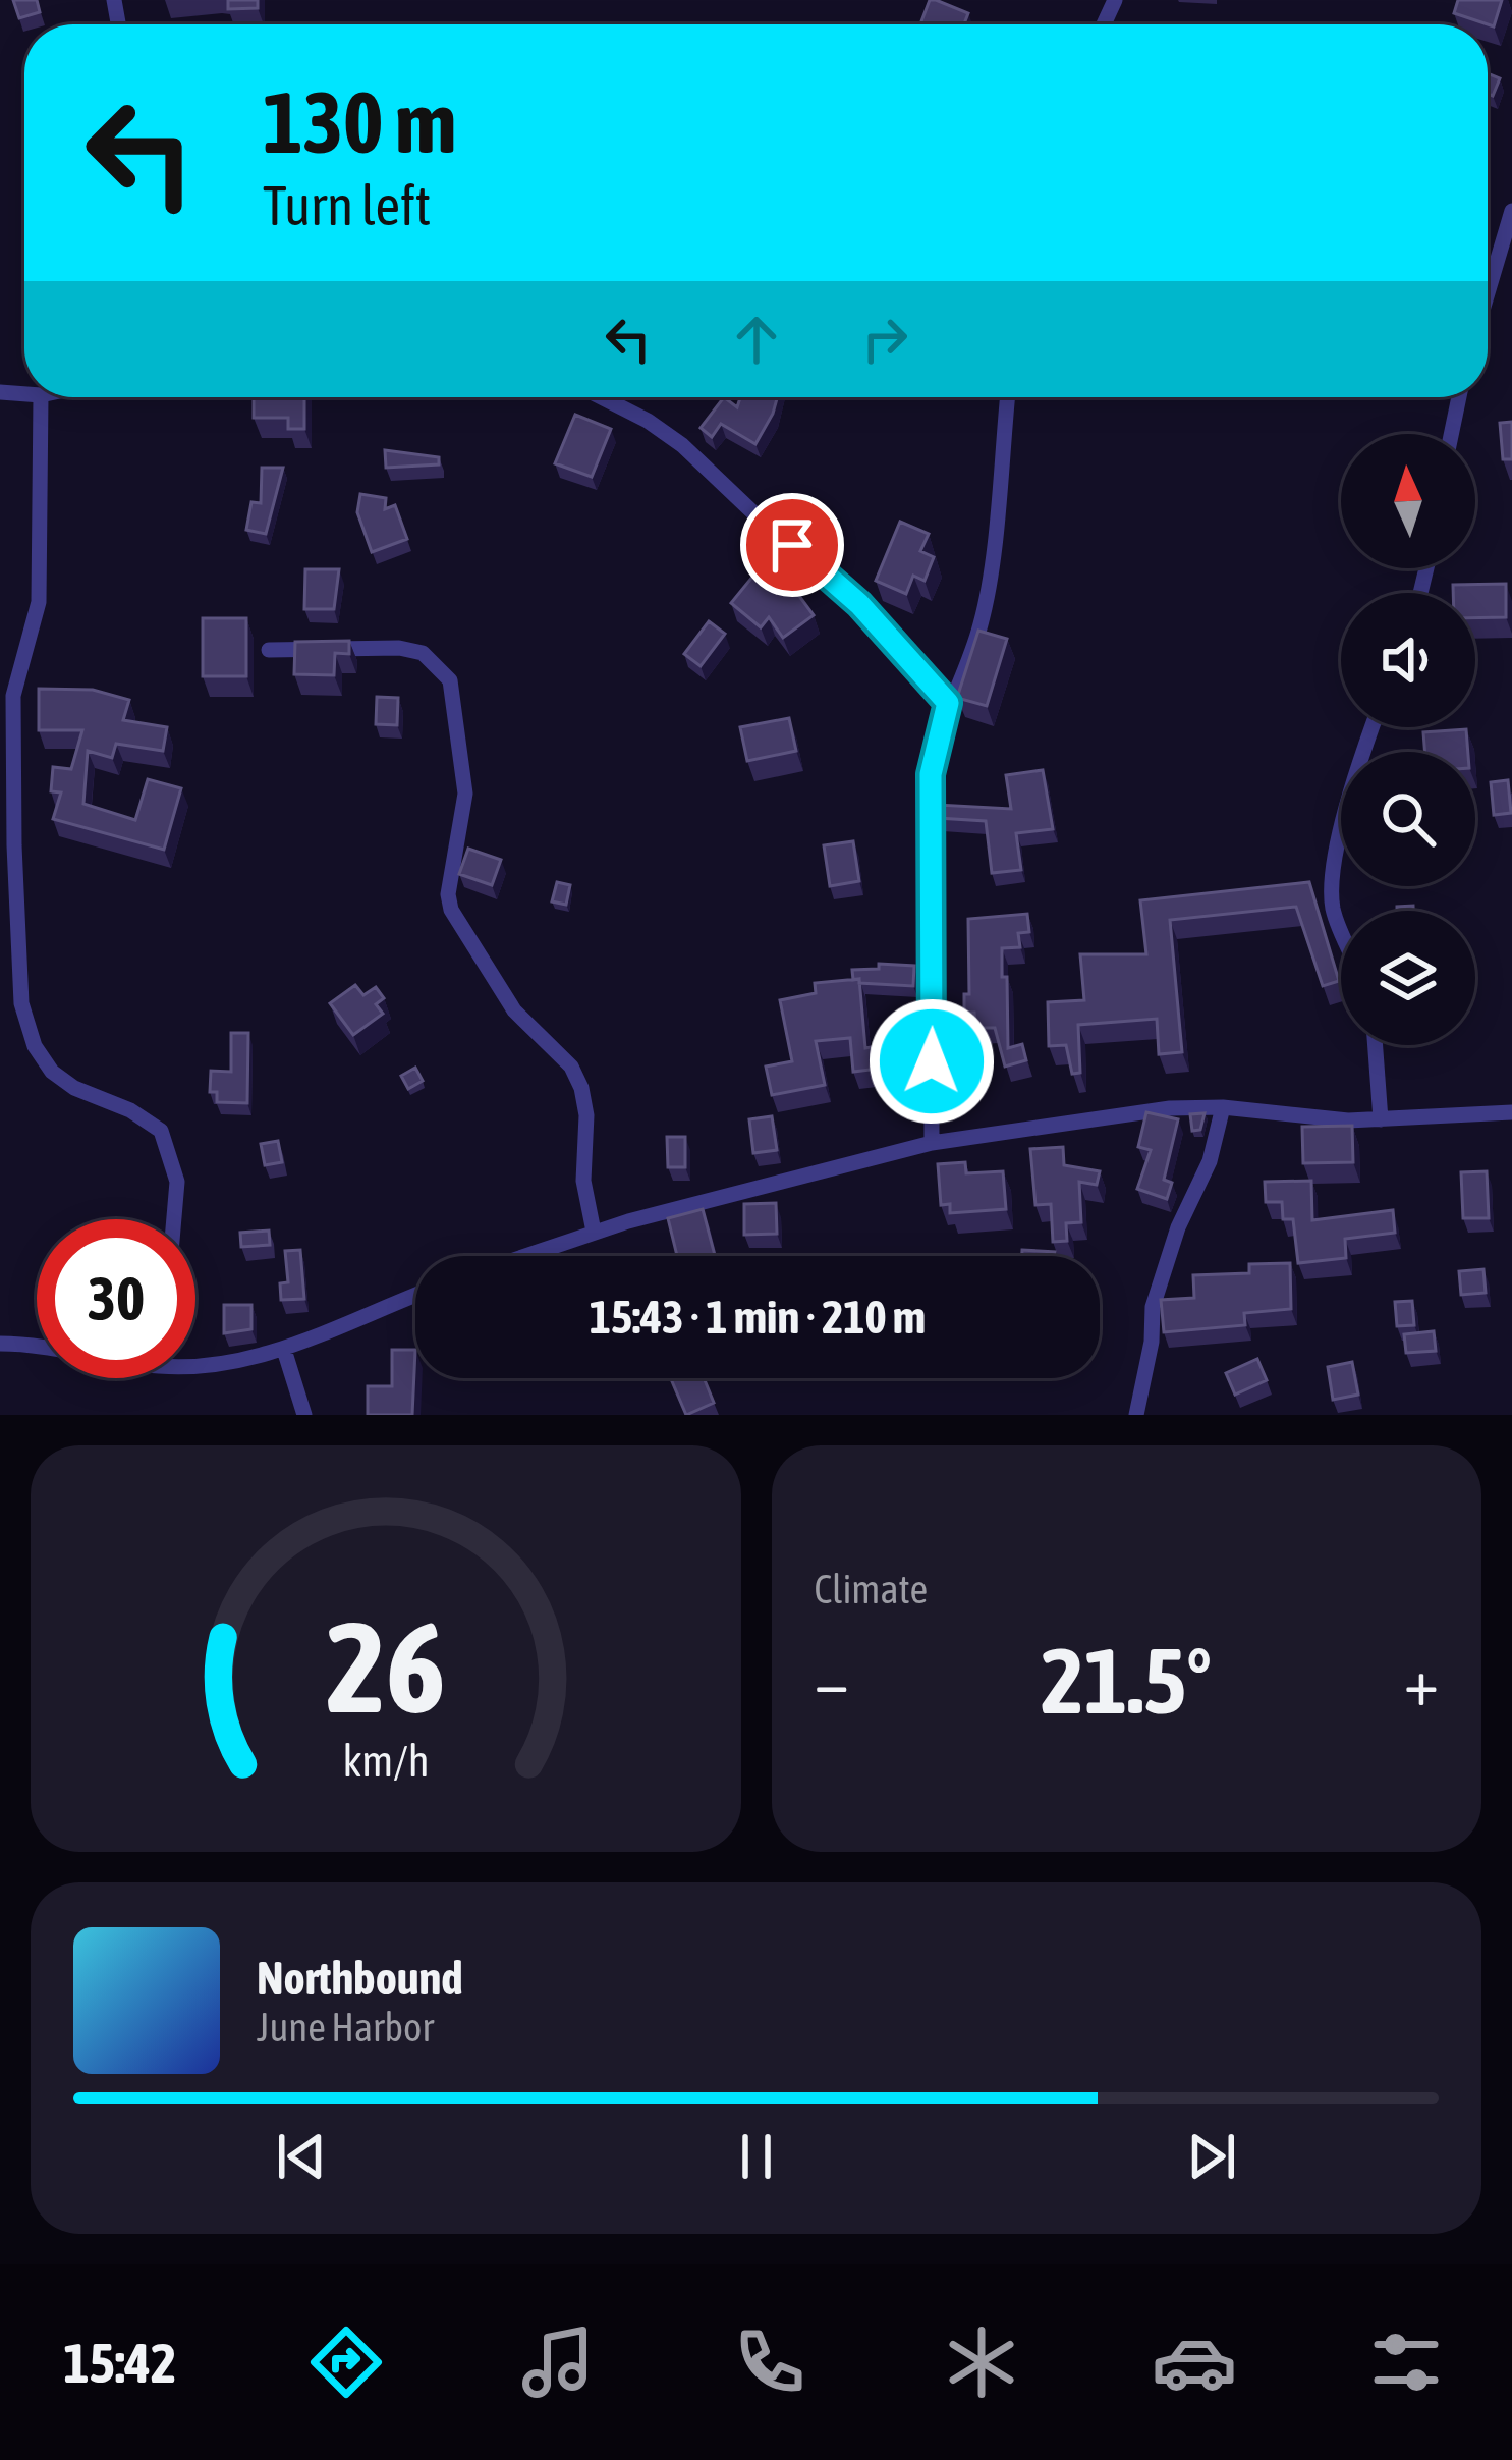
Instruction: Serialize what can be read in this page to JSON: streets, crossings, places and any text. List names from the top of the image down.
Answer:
{
  "north": "top",
  "page": {
    "turn": ["130 m", "Turn left"],
    "limit": "30",
    "trip": "15:43 · 1 min · 210 m",
    "tile": "Climate",
    "heat": ["−", "21.5°", "+"],
    "song": ["Northbound", "June Harbor"],
    "tabs": "15:42",
    "gauge": ["26", "km/h"]
  }
}
